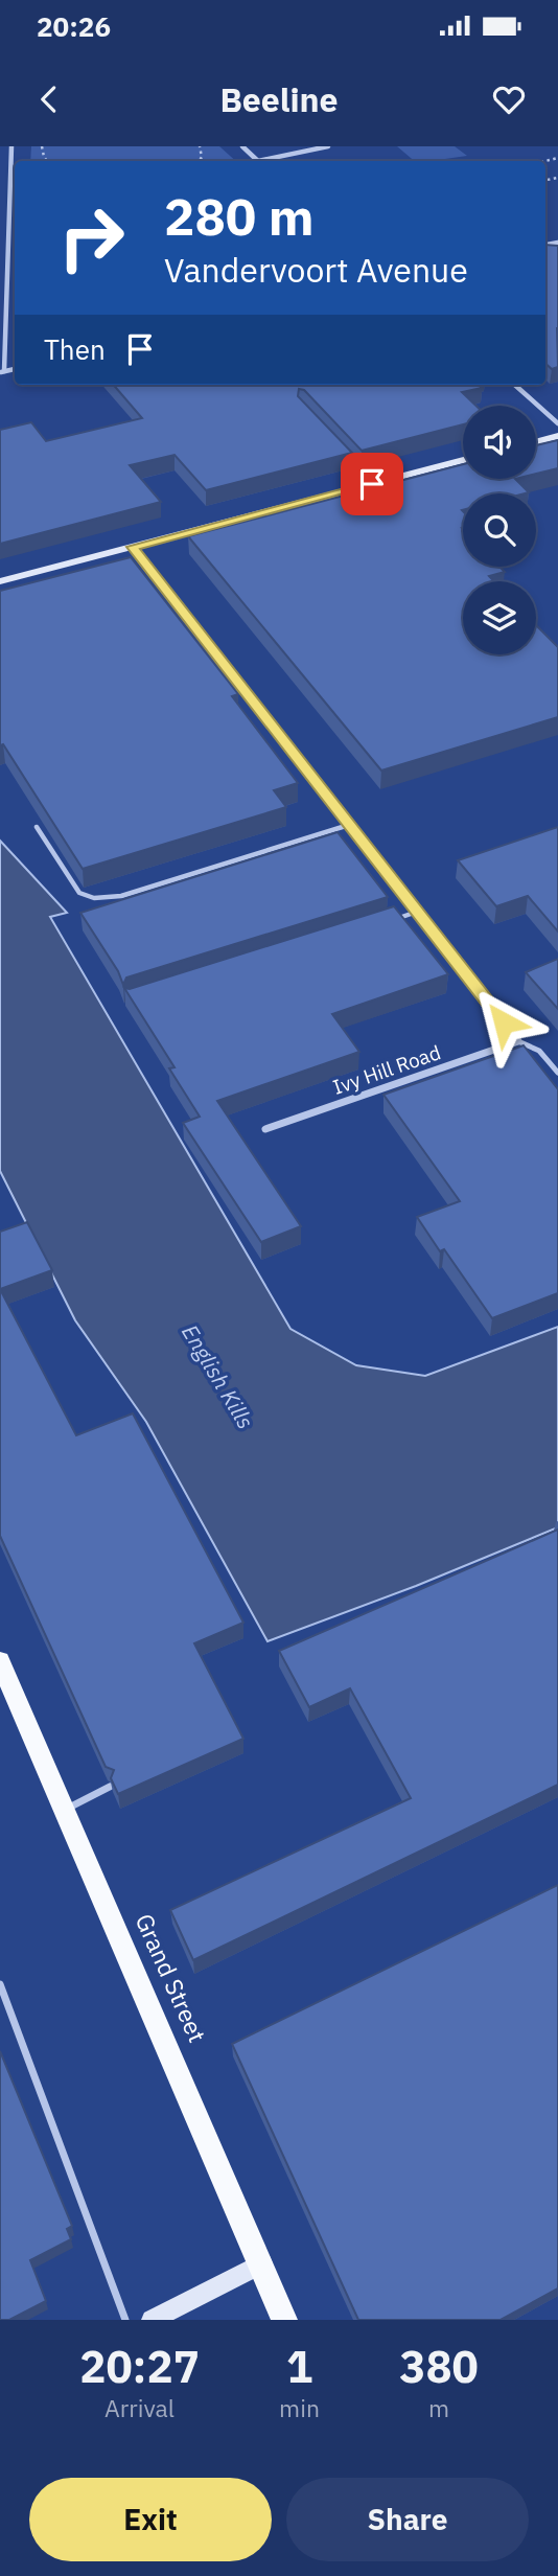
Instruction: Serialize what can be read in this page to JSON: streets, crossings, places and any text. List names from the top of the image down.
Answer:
{
  "streets": {
    "main road": ["Grand Street"],
    "street": ["Ivy Hill Road"]
  },
  "water": ["English Kills"],
  "page": {
    "status": "20:26",
    "header": "Beeline",
    "turn": ["280 m", "Vandervoort Avenue"],
    "then": "Then",
    "eta": [
      "20:27",
      "Arrival",
      "1",
      "min",
      "380",
      "m"
    ],
    "buttons": ["Exit", "Share"]
  }
}
